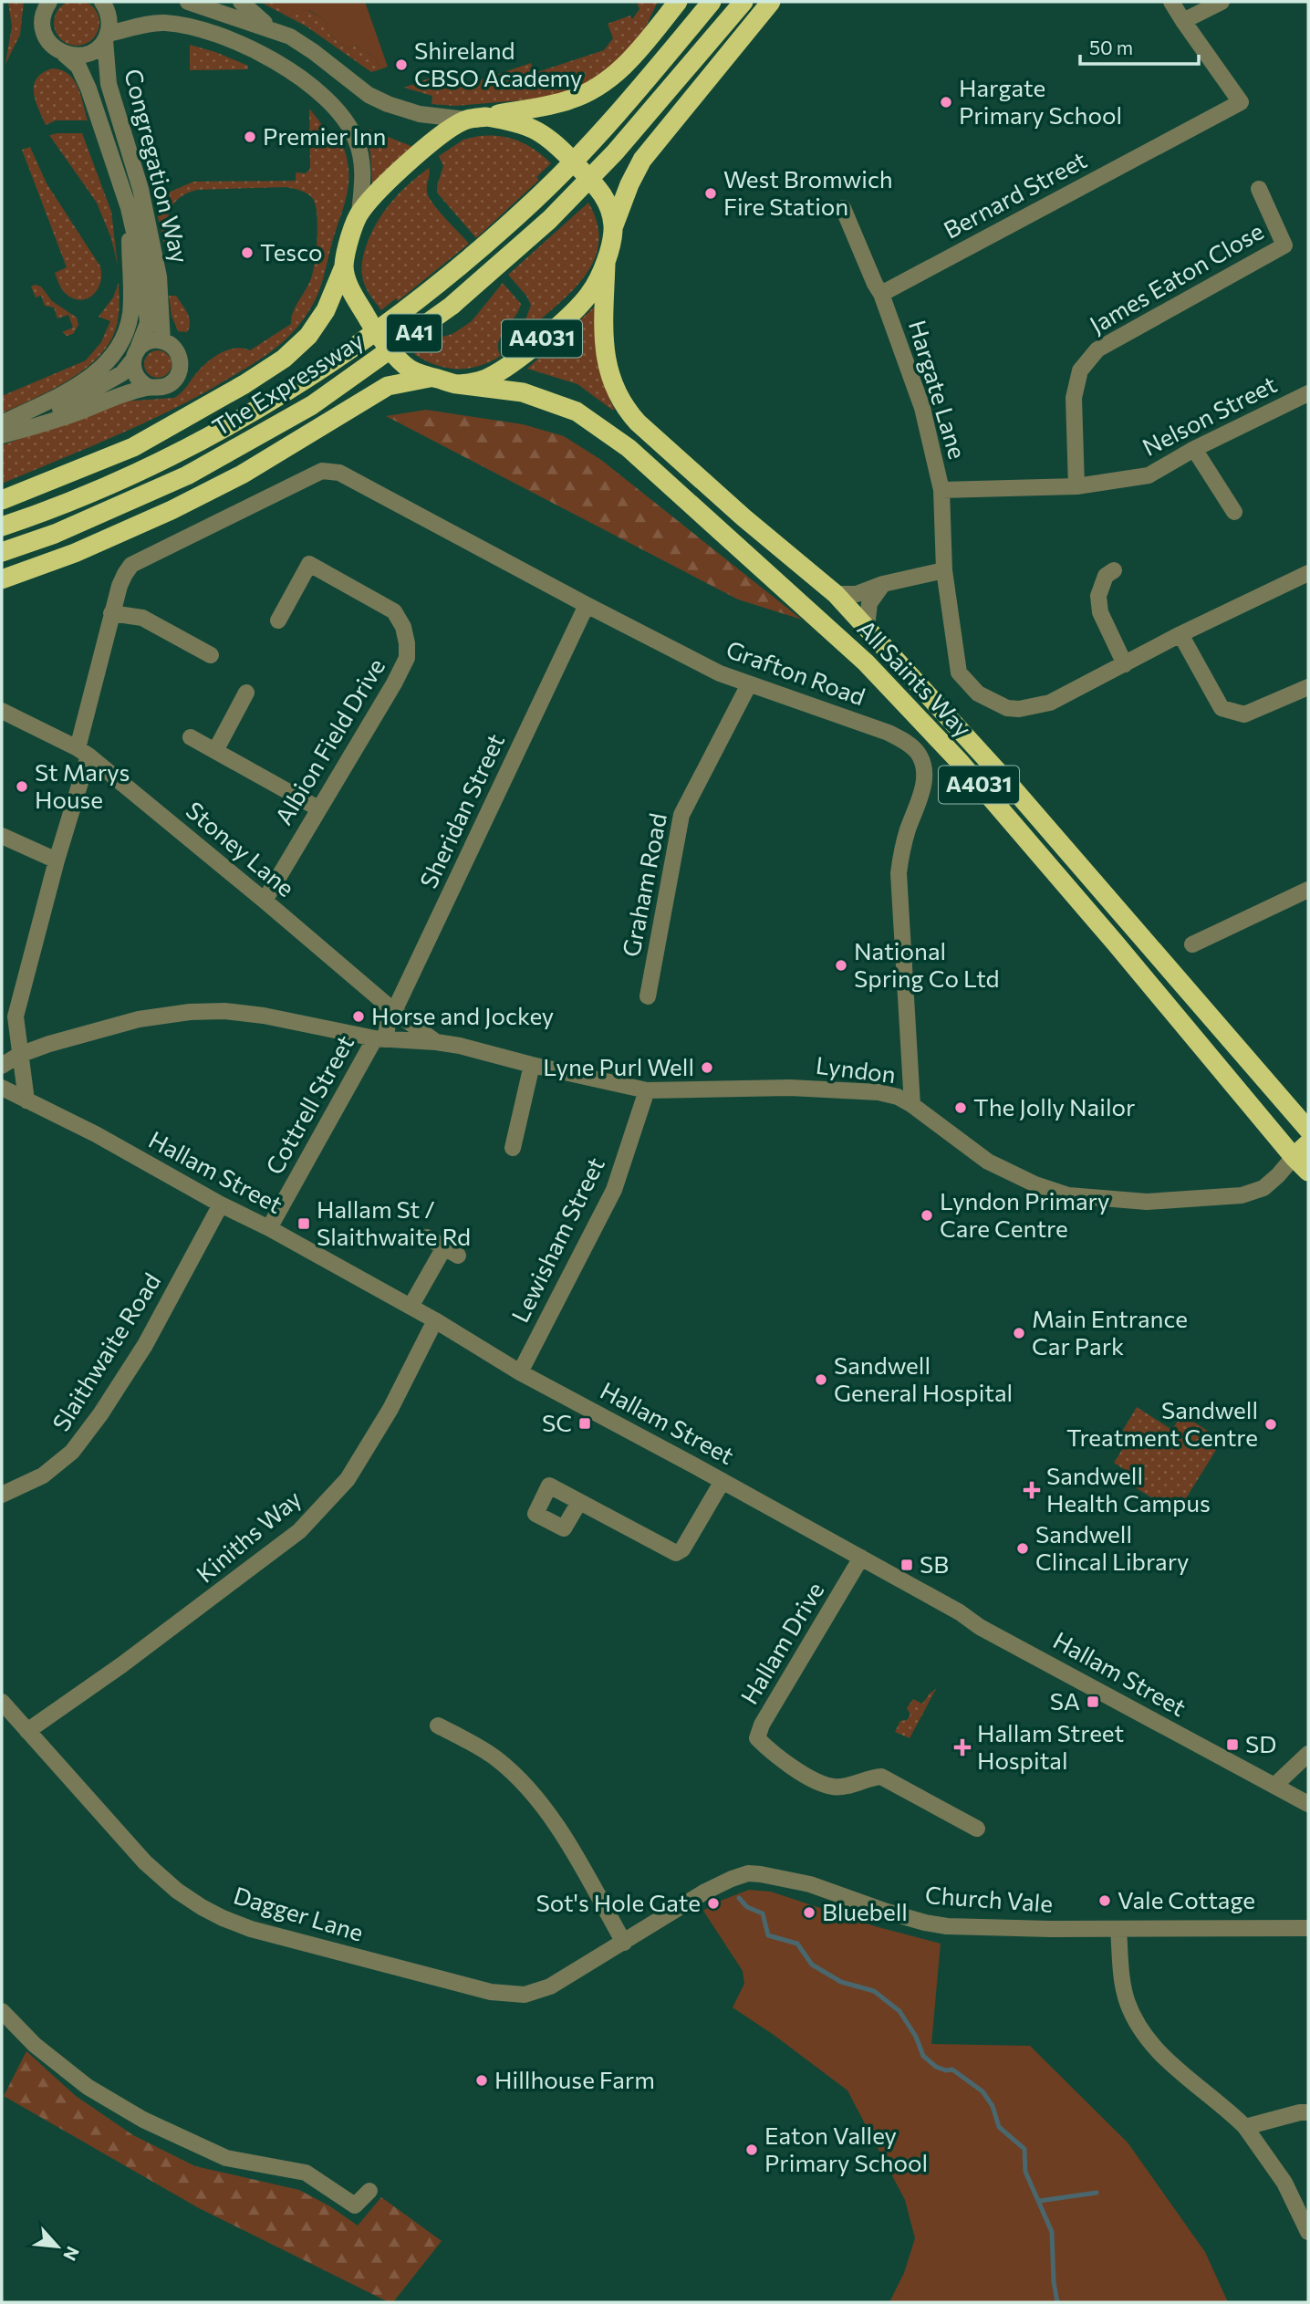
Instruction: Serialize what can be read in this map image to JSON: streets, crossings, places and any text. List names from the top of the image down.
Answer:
{
  "streets": {
    "highway": [
      "A41",
      "A4031",
      "The Expressway",
      "All Saints Way"
    ],
    "street": [
      "Congregation Way",
      "Bernard Street",
      "James Eaton Close",
      "Hargate Lane",
      "Nelson Street",
      "Grafton Road",
      "Albion Field Drive",
      "Sheridan Street",
      "Stoney Lane",
      "Graham Road",
      "Lyndon",
      "Cottrell Street",
      "Hallam Street",
      "Lewisham Street",
      "Slaithwaite Road",
      "Kiniths Way",
      "Hallam Drive",
      "Church Vale",
      "Dagger Lane"
    ]
  },
  "crossings": [
    ["Bernard Street", "Hargate Lane"],
    ["James Eaton Close", "Nelson Street"],
    ["A41", "A4031"],
    ["A4031", "All Saints Way"],
    ["Hargate Lane", "Nelson Street"],
    ["Grafton Road", "Sheridan Street"],
    ["Grafton Road", "Graham Road"],
    ["Grafton Road", "Lyndon"],
    ["All Saints Way", "Lyndon"],
    ["Albion Field Drive", "Stoney Lane"],
    ["Sheridan Street", "Stoney Lane"],
    ["Sheridan Street", "Lyndon"],
    ["Sheridan Street", "Cottrell Street"],
    ["Stoney Lane", "Lyndon"],
    ["Lyndon", "Cottrell Street"],
    ["Lyndon", "Lewisham Street"],
    ["Cottrell Street", "Hallam Street"],
    ["Hallam Street", "Lewisham Street"],
    ["Hallam Street", "Slaithwaite Road"],
    ["Hallam Street", "Kiniths Way"],
    ["Hallam Street", "Hallam Drive"],
    ["Kiniths Way", "Dagger Lane"],
    ["Church Vale", "Dagger Lane"]
  ],
  "places": {
    "other": [
      "Shireland CBSO Academy",
      "Hargate Primary School",
      "Premier Inn",
      "West Bromwich Fire Station",
      "Tesco",
      "St Marys House",
      "National Spring Co Ltd",
      "Horse and Jockey",
      "Lyne Purl Well",
      "The Jolly Nailor",
      "Lyndon Primary Care Centre",
      "Main Entrance Car Park",
      "Sandwell General Hospital",
      "Sandwell Treatment Centre",
      "Sandwell Clincal Library",
      "Vale Cottage",
      "Sot's Hole Gate",
      "Bluebell",
      "Hillhouse Farm",
      "Eaton Valley Primary School"
    ],
    "transit": [
      "Hallam St / Slaithwaite Rd",
      "SC",
      "SB",
      "SA",
      "SD"
    ],
    "health": ["Sandwell Health Campus", "Hallam Street Hospital"]
  },
  "scale_bar": "50 m",
  "north": "bottom right"
}
